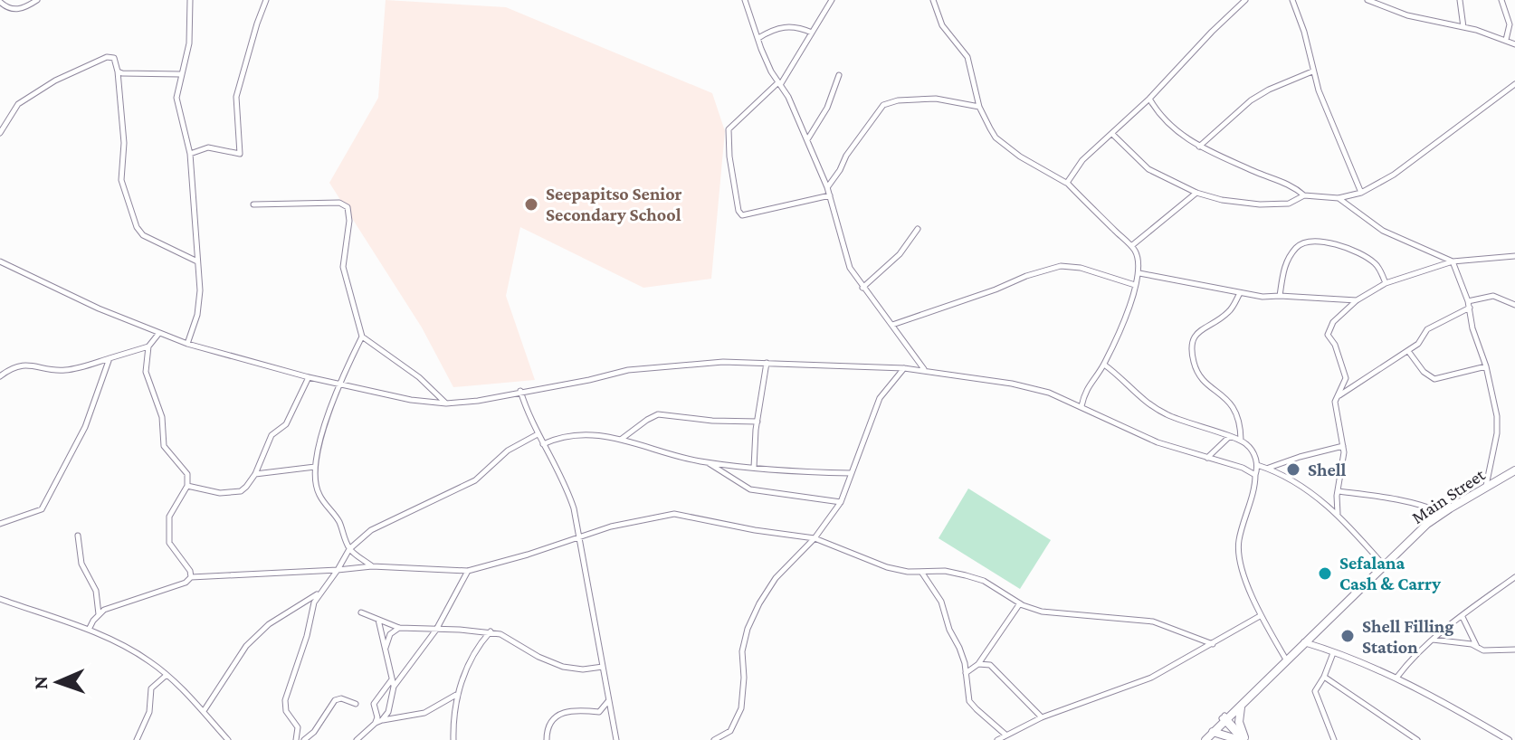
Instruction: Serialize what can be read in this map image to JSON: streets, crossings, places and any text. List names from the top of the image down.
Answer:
{
  "streets": {
    "highway": ["Main Street"]
  },
  "places": [
    "Seepapitso Senior Secondary School",
    "Shell",
    "Sefalana Cash & Carry",
    "Shell Filling Station"
  ],
  "north": "left"
}
